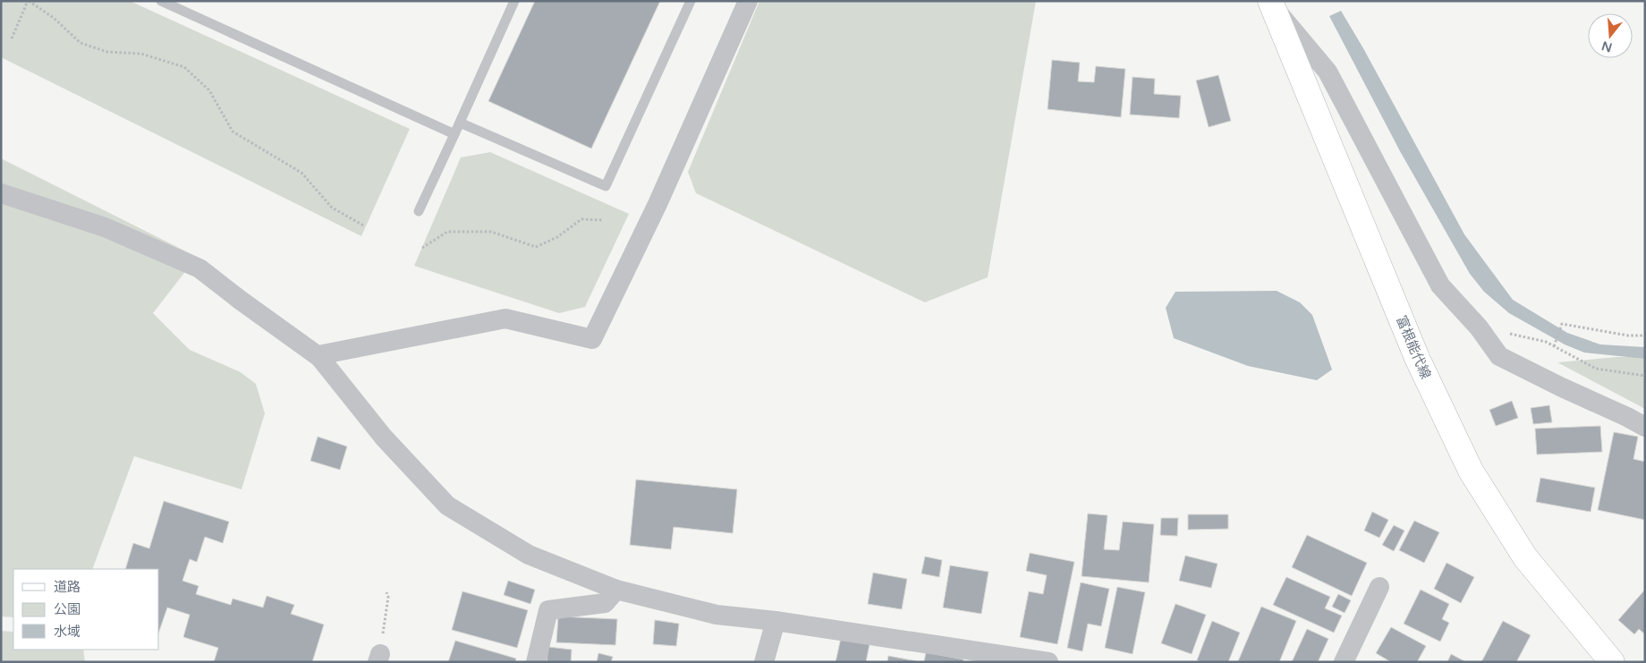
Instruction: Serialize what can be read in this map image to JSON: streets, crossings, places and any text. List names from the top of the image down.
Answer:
{
  "streets": {
    "main road": ["富根能代線"]
  },
  "legend": ["道路", "公園", "水域"],
  "north": "bottom"
}
